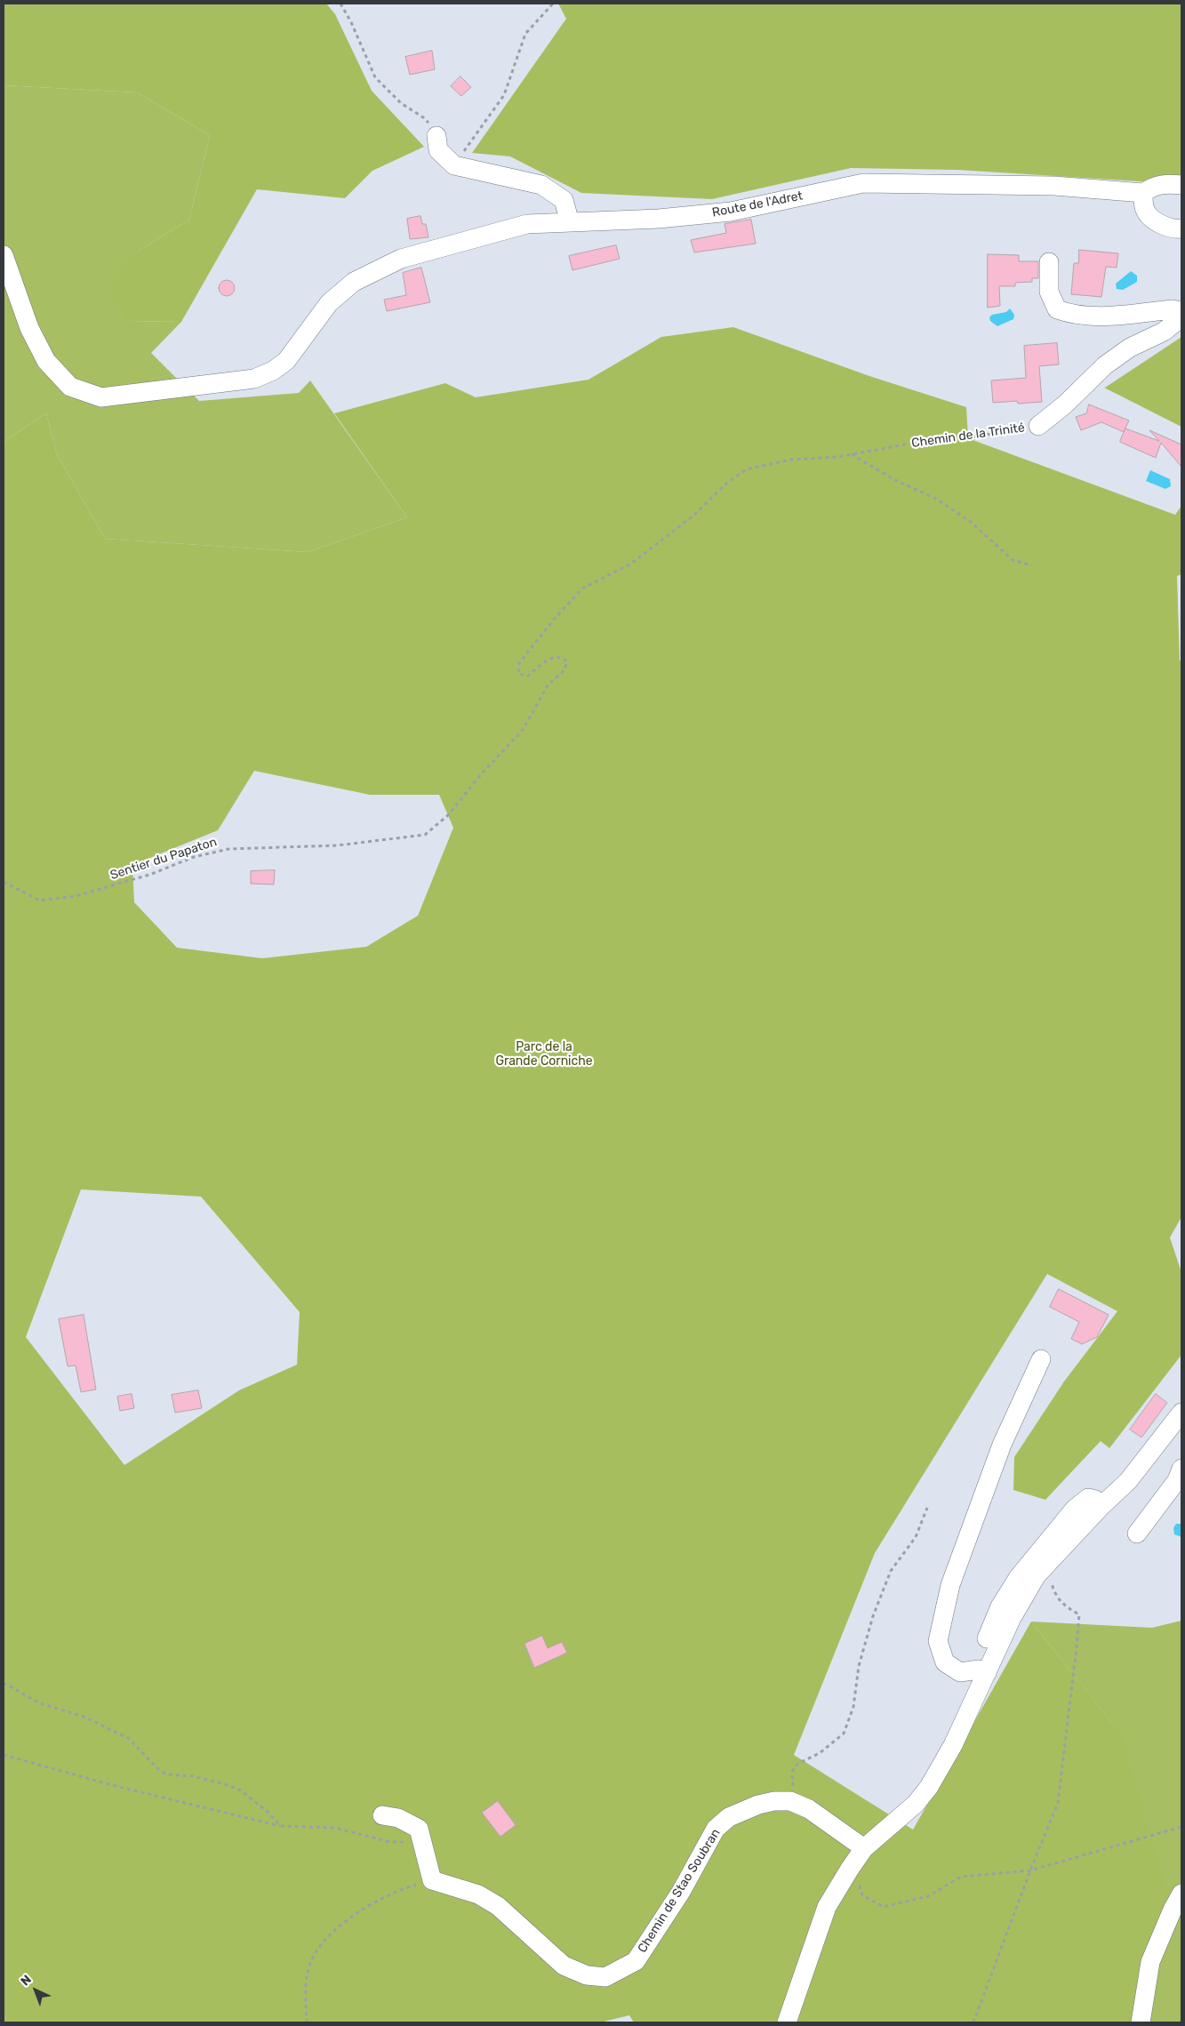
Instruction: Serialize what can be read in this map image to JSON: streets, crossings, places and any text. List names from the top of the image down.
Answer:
{
  "streets": {
    "street": ["Route de l'Adret", "Chemin de la Trinité", "Chemin de Stao Soubran"],
    "path": ["Sentier du Papaton"]
  },
  "crossings": [
    ["Chemin de la Trinité", "Sentier du Papaton"]
  ],
  "parks": ["Parc de la Grande Corniche"],
  "north": "top left"
}
